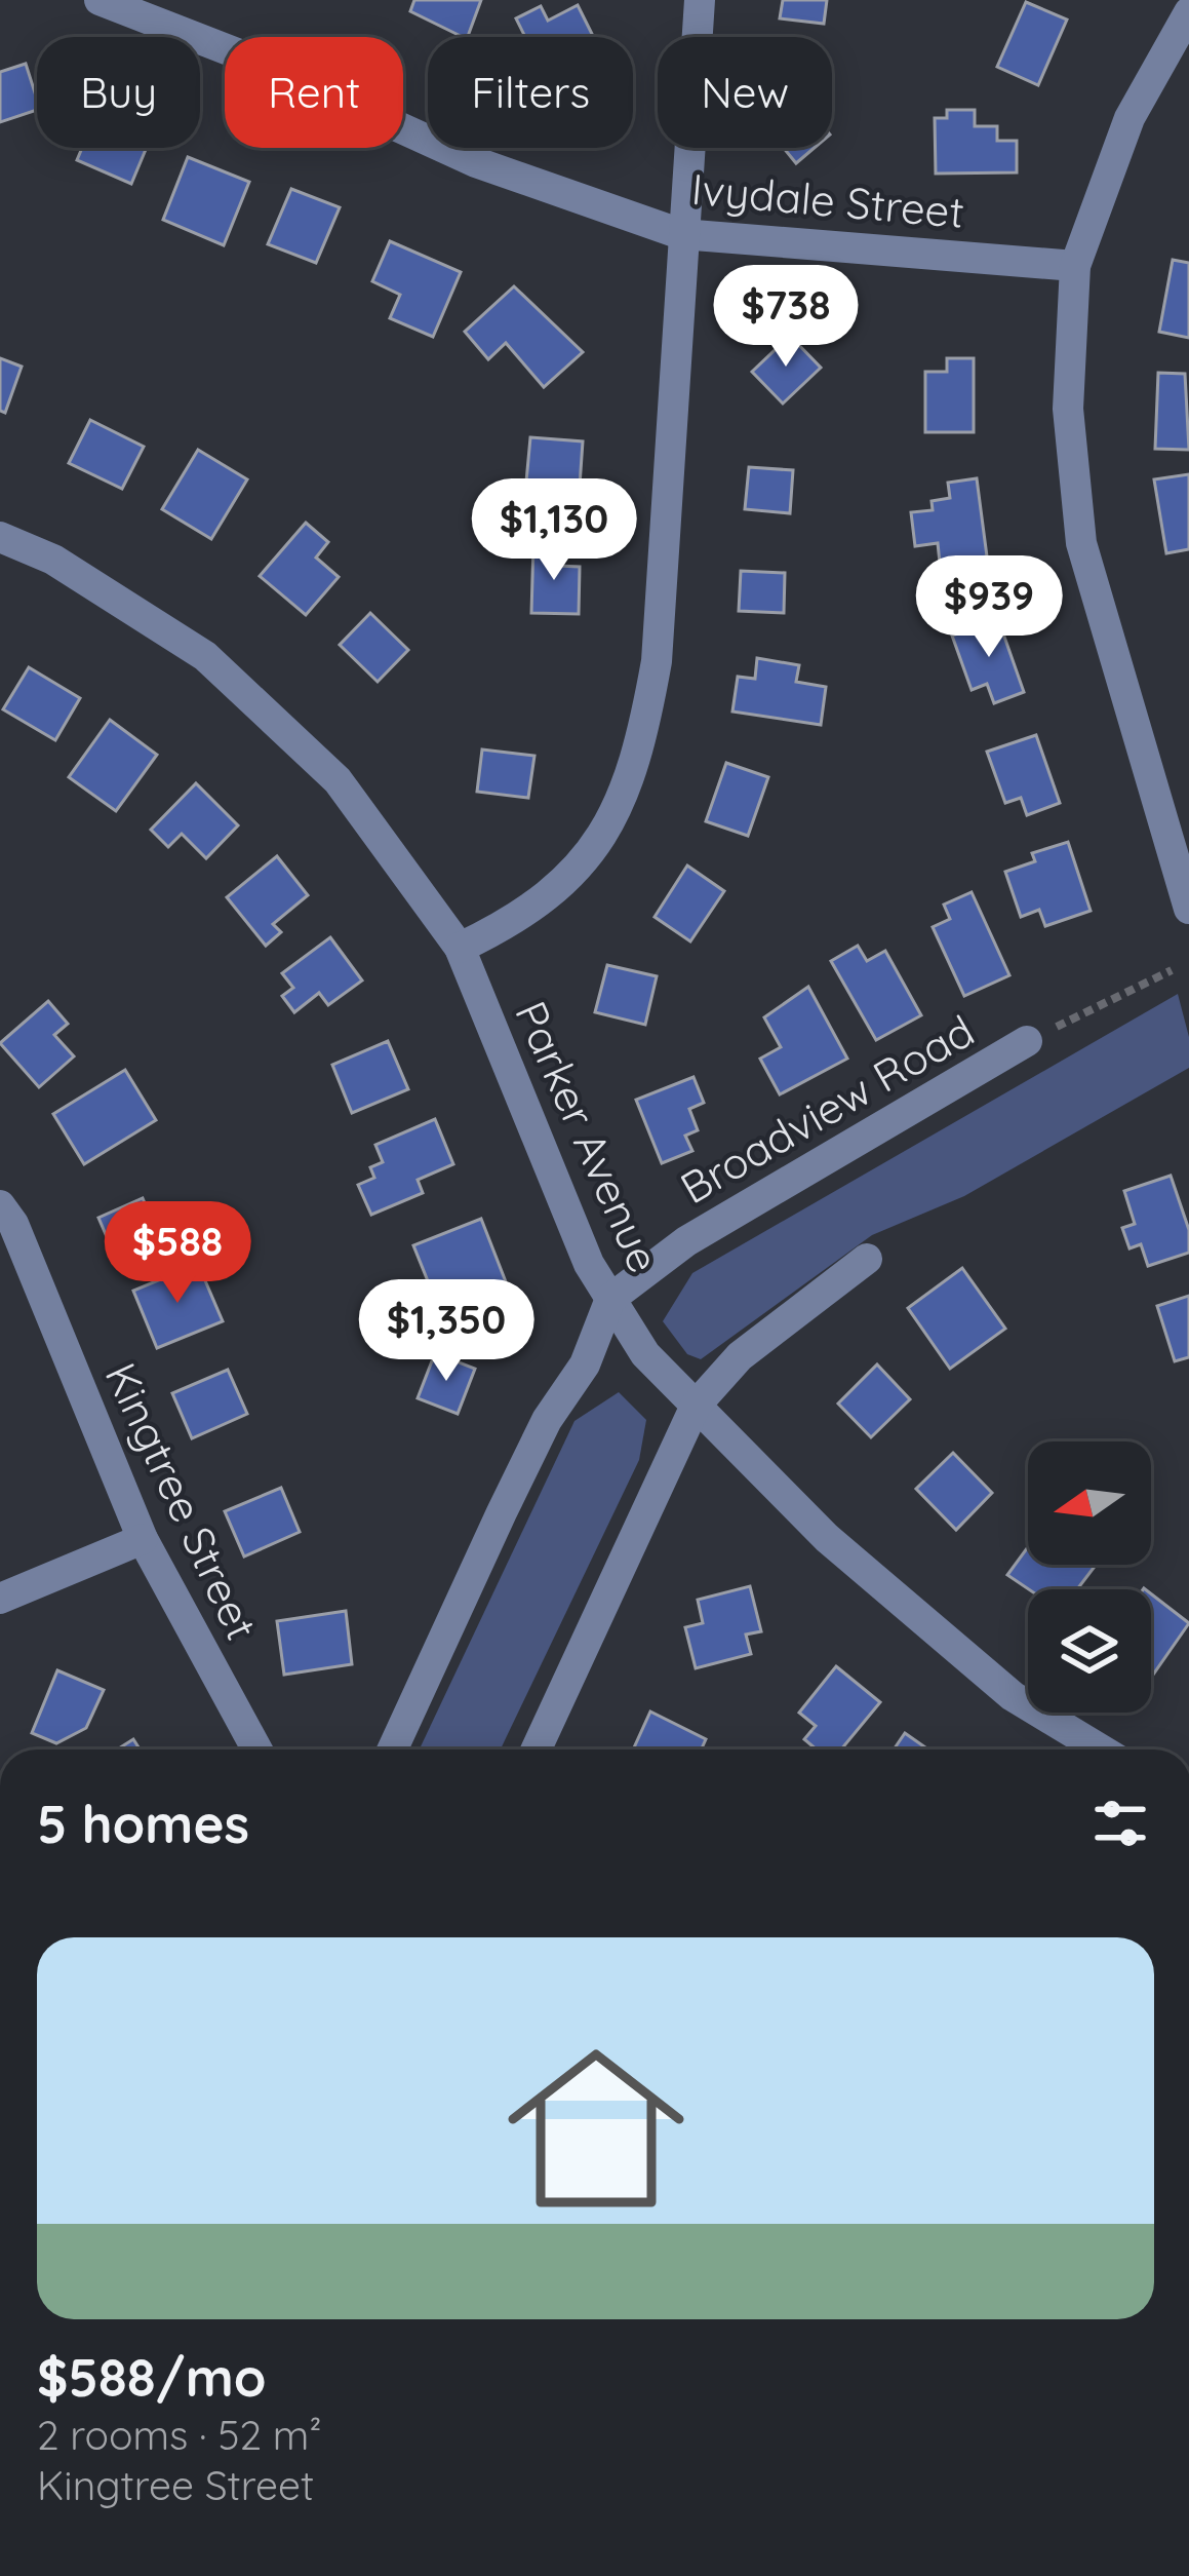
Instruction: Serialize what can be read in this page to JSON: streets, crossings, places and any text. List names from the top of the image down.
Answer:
{
  "streets": {
    "street": [
      "Ivydale Street",
      "Broadview Road",
      "Parker Avenue",
      "Kingtree Street"
    ]
  },
  "crossings": [
    ["Broadview Road", "Parker Avenue"]
  ],
  "north": "left",
  "page": {
    "chip": [
      "Buy",
      "Rent",
      "Filters",
      "New"
    ],
    "price": [
      "$738",
      "$1,130",
      "$939",
      "$588",
      "$1,350"
    ],
    "heading": "5 homes",
    "list": [
      {
        "name": "$588/mo",
        "note": "2 rooms · 52 m² · Kingtree Street"
      }
    ]
  }
}
